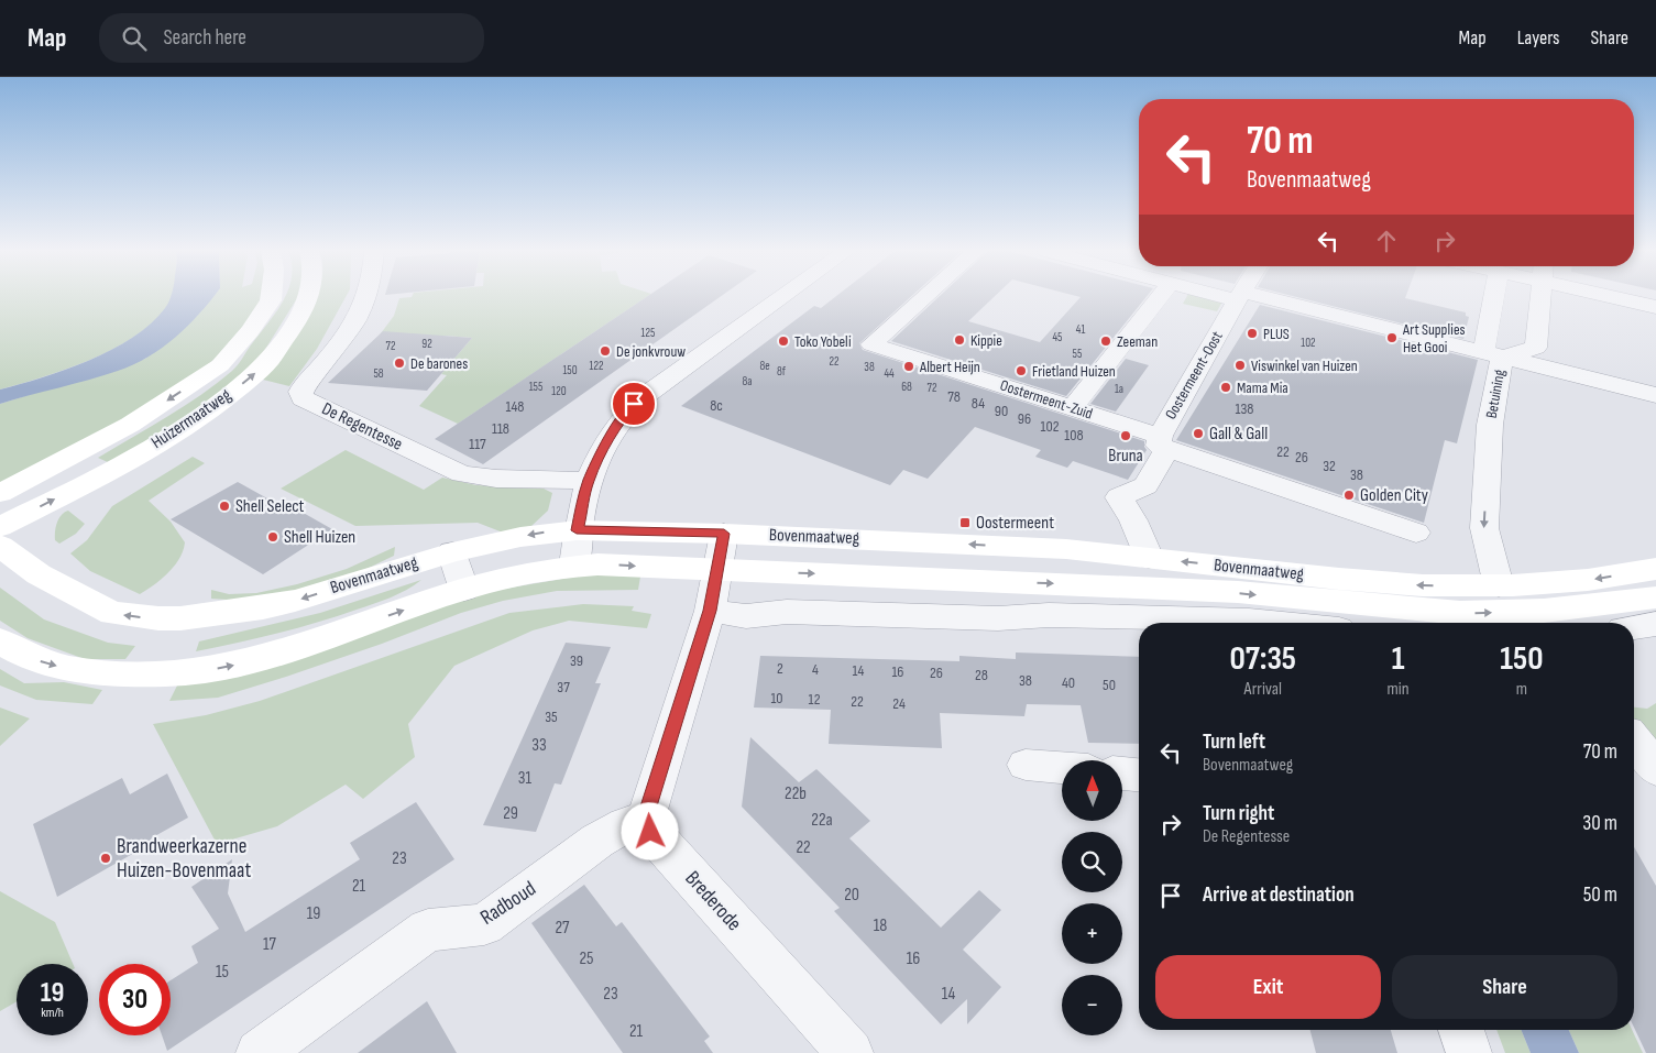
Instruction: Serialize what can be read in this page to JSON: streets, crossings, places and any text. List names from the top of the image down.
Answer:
{
  "streets": {
    "street": [
      "Oostermeent-Oost",
      "Betuining",
      "Oostermeent-Zuid",
      "Huizermaatweg",
      "De Regentesse",
      "Bovenmaatweg",
      "Brederode",
      "Radboud"
    ]
  },
  "crossings": [
    ["Oostermeent-Oost", "Oostermeent-Zuid"],
    ["Oostermeent-Oost", "Bovenmaatweg"],
    ["Betuining", "Bovenmaatweg"],
    ["Brederode", "Radboud"]
  ],
  "one_way": ["Betuining"],
  "places": {
    "other": [
      "PLUS",
      "Art Supplies Het Gooi",
      "Kippie",
      "Toko Yobeli",
      "Zeeman",
      "De jonkvrouw",
      "De barones",
      "Viswinkel van Huizen",
      "Albert Heijn",
      "Frietland Huizen",
      "Mama Mia",
      "Gall & Gall",
      "Bruna",
      "Golden City",
      "Shell Select",
      "Shell Huizen",
      "Brandweerkazerne Huizen-Bovenmaat"
    ],
    "transit": ["Oostermeent"]
  },
  "house_numbers": [
    "41",
    "125",
    "45",
    "102",
    "92",
    "72",
    "55",
    "22",
    "122",
    "8e",
    "38",
    "150",
    "8f",
    "58",
    "44",
    "8a",
    "155",
    "68",
    "72",
    "1a",
    "120",
    "78",
    "84",
    "8c",
    "148",
    "138",
    "90",
    "96",
    "102",
    "118",
    "108",
    "117",
    "22",
    "26",
    "32",
    "38",
    "39",
    "2",
    "4",
    "14",
    "16",
    "26",
    "28",
    "38",
    "40",
    "50",
    "37",
    "10",
    "12",
    "22",
    "24",
    "35",
    "33",
    "31",
    "22b",
    "29",
    "22a",
    "22",
    "23",
    "21",
    "20",
    "19",
    "18",
    "27",
    "17",
    "25",
    "16",
    "15",
    "23",
    "14",
    "21"
  ],
  "north": "top",
  "page": {
    "header": "Map",
    "search": "Search here",
    "nav": ["Map", "Layers", "Share"],
    "turn": ["70 m", "Bovenmaatweg"],
    "eta": [
      "07:35",
      "Arrival",
      "1",
      "min",
      "150",
      "m"
    ],
    "list": [
      {
        "name": "Turn left",
        "note": "Bovenmaatweg",
        "value": "70 m"
      },
      {
        "name": "Turn right",
        "note": "De Regentesse",
        "value": "30 m"
      },
      {
        "name": "Arrive at destination",
        "value": "50 m"
      }
    ],
    "map_buttons": ["+", "−"],
    "buttons": ["Exit", "Share"],
    "speed": "19 km/h",
    "limit": "30"
  }
}
